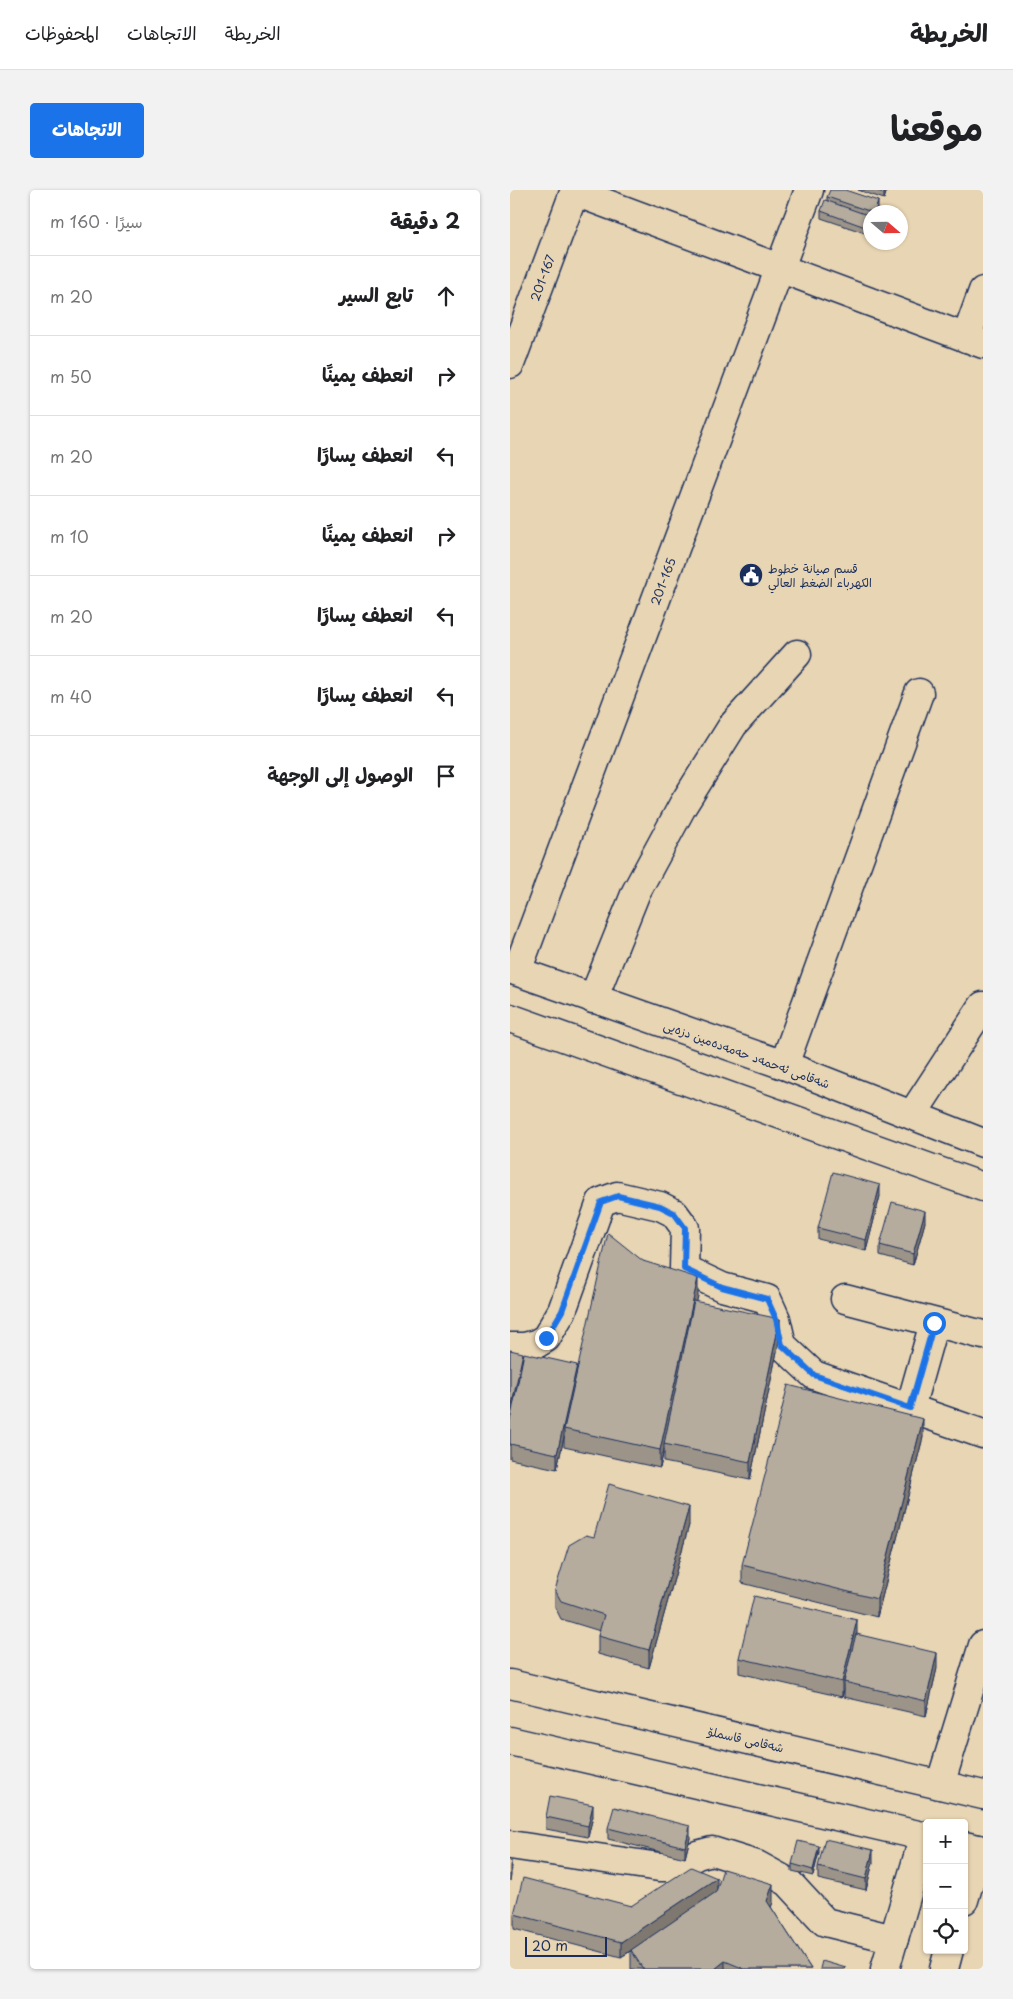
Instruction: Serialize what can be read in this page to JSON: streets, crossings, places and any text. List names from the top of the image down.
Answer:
{
  "streets": {
    "street": [
      "201-167",
      "201-165",
      "شەقامی ئەحمەد حەمەدەمین دزەیی",
      "شەقامی قاسملۆ"
    ]
  },
  "crossings": [
    ["201-165", "شەقامی ئەحمەد حەمەدەمین دزەیی"]
  ],
  "places": {
    "public building": ["قسم صيانة خطوط الكهرباء الضغط العالي"]
  },
  "scale_bar": "20 m",
  "north": "right",
  "page": {
    "header": "الخريطة",
    "nav": ["الخريطة", "الاتجاهات", "المحفوظات"],
    "title": "موقعنا",
    "buttons": "الاتجاهات",
    "heading": ["2 دقيقة", "سيرًا · 160 m"],
    "list": [
      ["تابع السير", "20 m"],
      ["انعطف يمينًا", "50 m"],
      ["انعطف يسارًا", "20 m"],
      ["انعطف يمينًا", "10 m"],
      ["انعطف يسارًا", "20 m"],
      ["انعطف يسارًا", "40 m"],
      "الوصول إلى الوجهة"
    ],
    "map_buttons": ["+", "−"],
    "scale": "20 m"
  }
}
